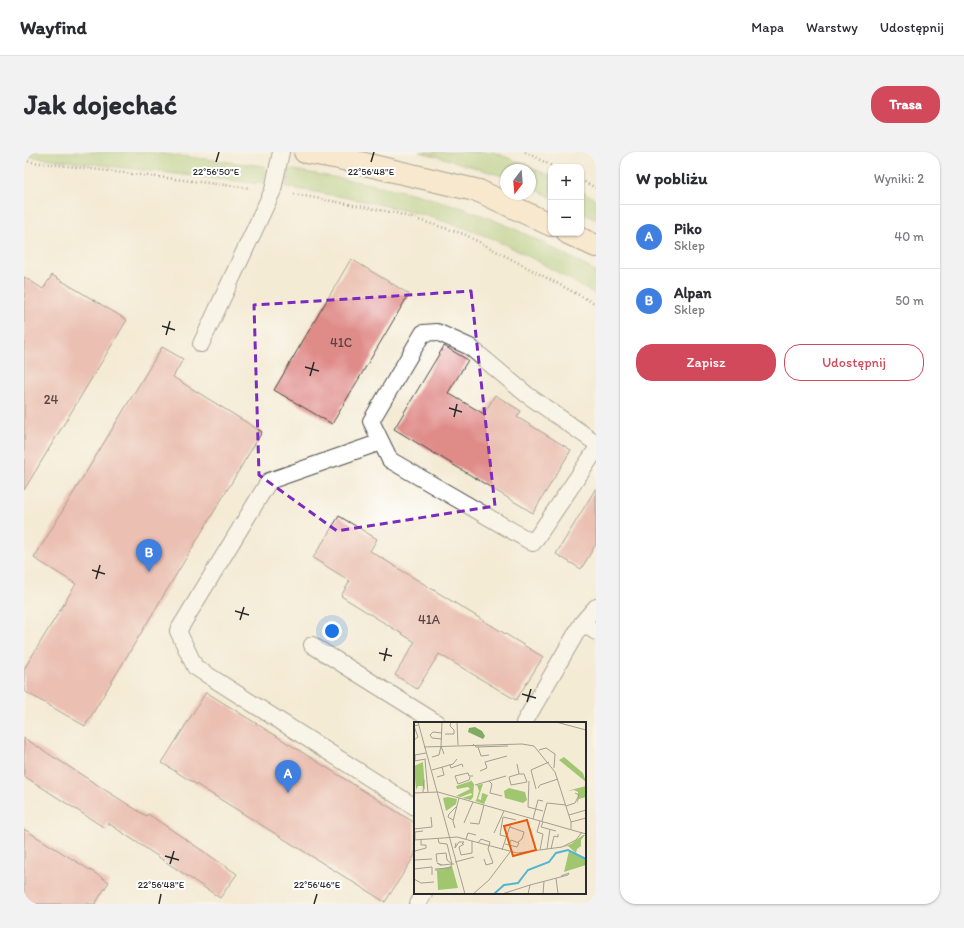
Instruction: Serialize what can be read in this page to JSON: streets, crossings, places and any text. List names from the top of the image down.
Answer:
{
  "house_numbers": ["41C", "24", "41A"],
  "north": "bottom",
  "page": {
    "header": "Wayfind",
    "nav": ["Mapa", "Warstwy", "Udostępnij"],
    "buttons": [
      "Trasa",
      ["Zapisz", "Udostępnij"]
    ],
    "title": "Jak dojechać",
    "heading": ["W pobliżu", "Wyniki: 2"],
    "map_buttons": ["+", "−"],
    "list": [
      {
        "mark": "A",
        "name": "Piko",
        "note": "Sklep",
        "value": "40 m"
      },
      {
        "mark": "B",
        "name": "Alpan",
        "note": "Sklep",
        "value": "50 m"
      }
    ],
    "pins": ["B", "A"]
  },
  "coordinates": ["22°56'50\"E", "22°56'48\"E", "22°56'46\"E"]
}
